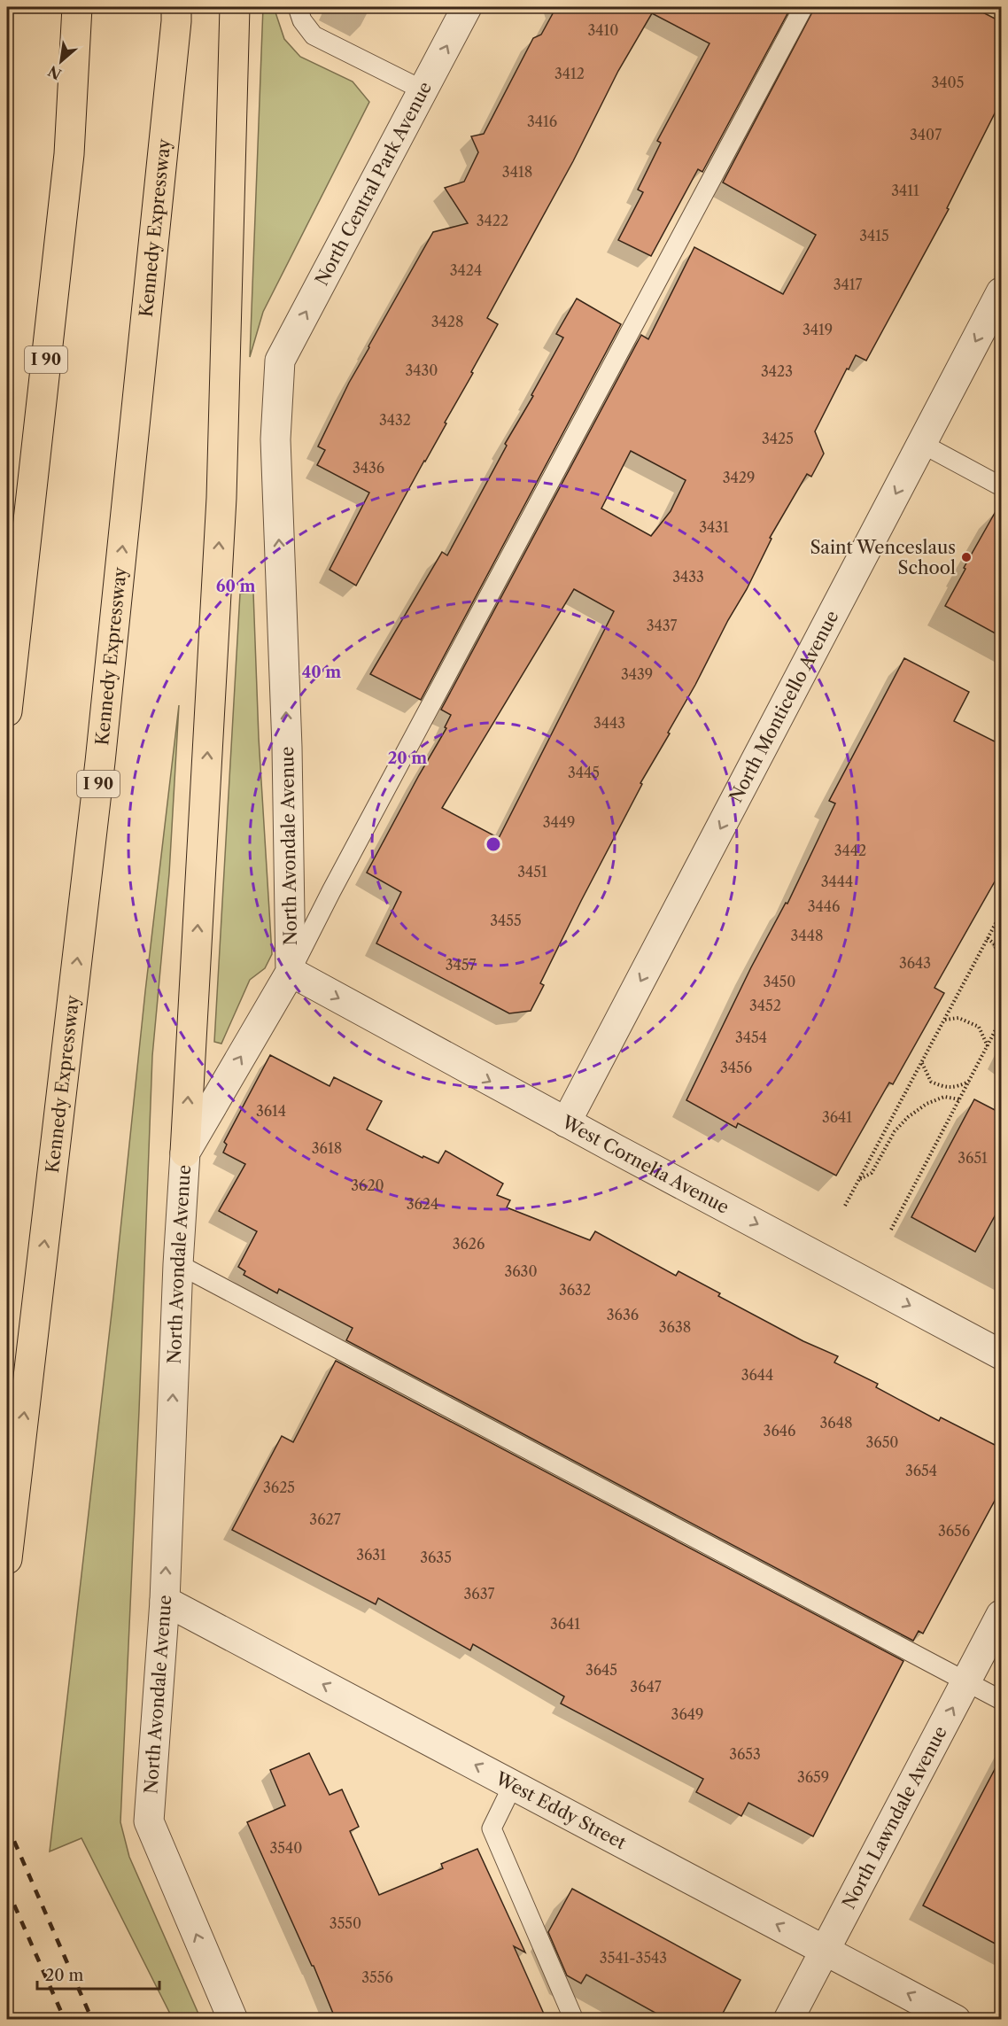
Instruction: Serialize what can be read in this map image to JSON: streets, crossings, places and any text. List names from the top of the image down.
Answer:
{
  "streets": {
    "highway": ["Kennedy Expressway", "I 90"],
    "street": [
      "North Central Park Avenue",
      "North Monticello Avenue",
      "North Avondale Avenue",
      "West Cornelia Avenue",
      "West Eddy Street",
      "North Lawndale Avenue"
    ]
  },
  "crossings": [
    ["North Central Park Avenue", "North Avondale Avenue"],
    ["North Monticello Avenue", "West Cornelia Avenue"],
    ["North Avondale Avenue", "West Cornelia Avenue"],
    ["North Avondale Avenue", "West Eddy Street"],
    ["West Eddy Street", "North Lawndale Avenue"]
  ],
  "one_way": [
    "North Central Park Avenue",
    "North Monticello Avenue",
    "North Avondale Avenue",
    "West Cornelia Avenue",
    "West Eddy Street",
    "North Lawndale Avenue"
  ],
  "places": ["Saint Wenceslaus School"],
  "house_numbers": [
    "3410",
    "3412",
    "3405",
    "3416",
    "3407",
    "3418",
    "3411",
    "3422",
    "3415",
    "3424",
    "3417",
    "3428",
    "3419",
    "3430",
    "3423",
    "3432",
    "3425",
    "3436",
    "3429",
    "3431",
    "3433",
    "3437",
    "3439",
    "3443",
    "3445",
    "3449",
    "3442",
    "3451",
    "3444",
    "3446",
    "3455",
    "3448",
    "3643",
    "3457",
    "3450",
    "3452",
    "3454",
    "3456",
    "3614",
    "3641",
    "3618",
    "3651",
    "3620",
    "3624",
    "3626",
    "3630",
    "3632",
    "3636",
    "3638",
    "3644",
    "3648",
    "3646",
    "3650",
    "3654",
    "3625",
    "3627",
    "3656",
    "3631",
    "3635",
    "3637",
    "3641",
    "3645",
    "3647",
    "3649",
    "3653",
    "3659",
    "3540",
    "3550",
    "3541-3543",
    "3556"
  ],
  "scale_bar": "20 m",
  "north": "bottom left",
  "rings": ["60 m", "40 m", "20 m"]
}
